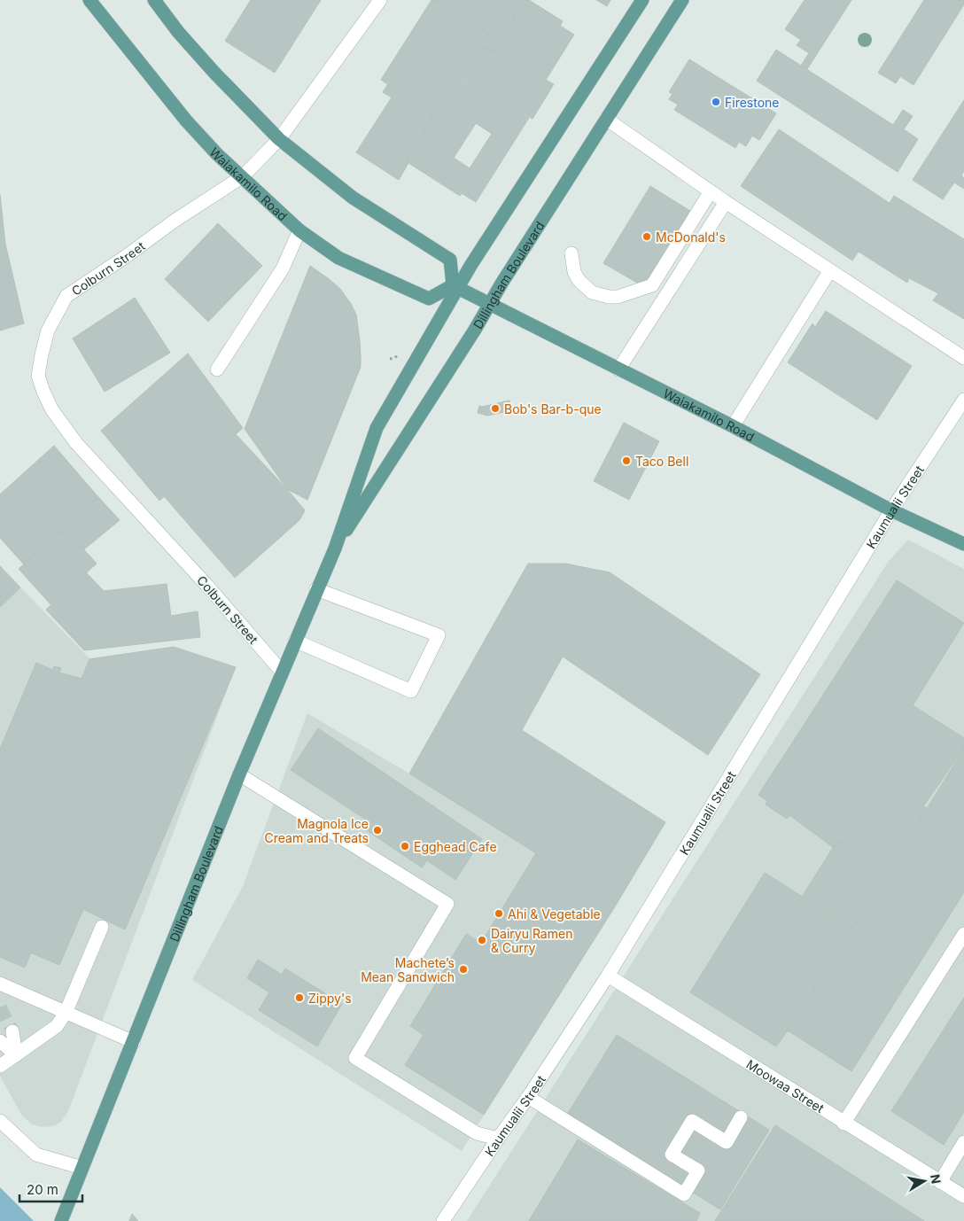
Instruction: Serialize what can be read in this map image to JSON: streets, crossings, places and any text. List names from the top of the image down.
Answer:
{
  "streets": {
    "main road": ["Waiakamilo Road", "Dillingham Boulevard"],
    "street": ["Colburn Street", "Kaumualii Street", "Moowaa Street"]
  },
  "crossings": [
    ["Waiakamilo Road", "Colburn Street"],
    ["Waiakamilo Road", "Dillingham Boulevard"],
    ["Waiakamilo Road", "Kaumualii Street"],
    ["Colburn Street", "Dillingham Boulevard"],
    ["Kaumualii Street", "Moowaa Street"]
  ],
  "places": [
    "Firestone",
    "McDonald's",
    "Bob's Bar-b-que",
    "Taco Bell",
    "Magnola Ice Cream and Treats",
    "Egghead Cafe",
    "Ahi & Vegetable",
    "Dairyu Ramen & Curry",
    "Machete’s Mean Sandwich",
    "Zippy's"
  ],
  "scale_bar": "20 m",
  "north": "right"
}
